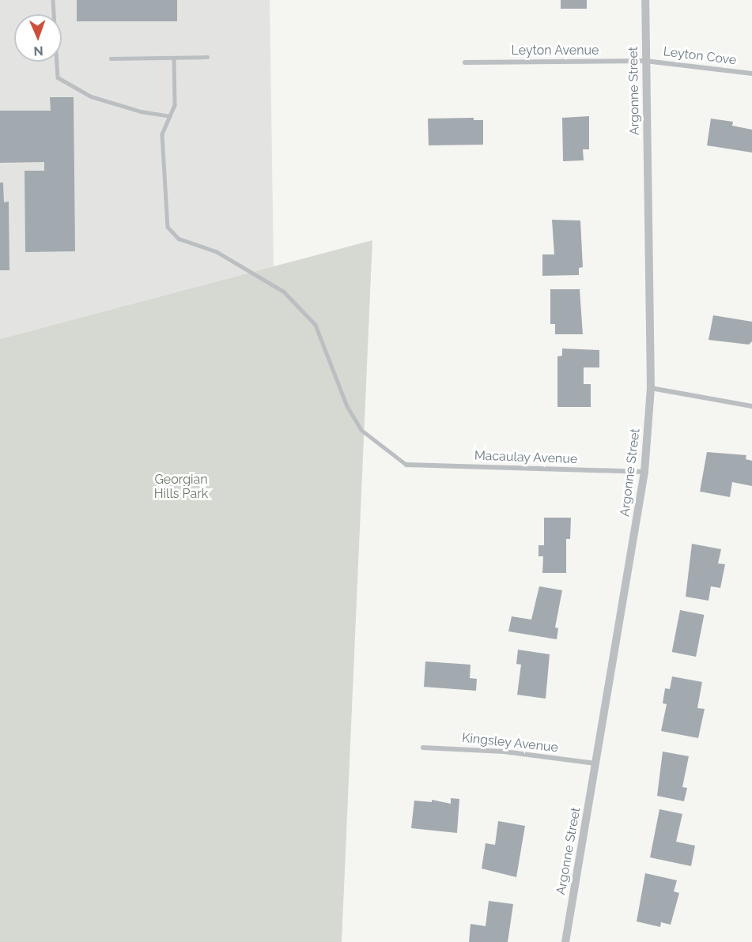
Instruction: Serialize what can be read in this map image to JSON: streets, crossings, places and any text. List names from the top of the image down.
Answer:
{
  "streets": {
    "street": [
      "Leyton Avenue",
      "Leyton Cove",
      "Argonne Street",
      "Macaulay Avenue",
      "Kingsley Avenue"
    ]
  },
  "crossings": [
    ["Leyton Avenue", "Leyton Cove"],
    ["Leyton Avenue", "Argonne Street"],
    ["Leyton Cove", "Argonne Street"],
    ["Argonne Street", "Macaulay Avenue"],
    ["Argonne Street", "Kingsley Avenue"]
  ],
  "parks": ["Georgian Hills Park"],
  "north": "bottom"
}
